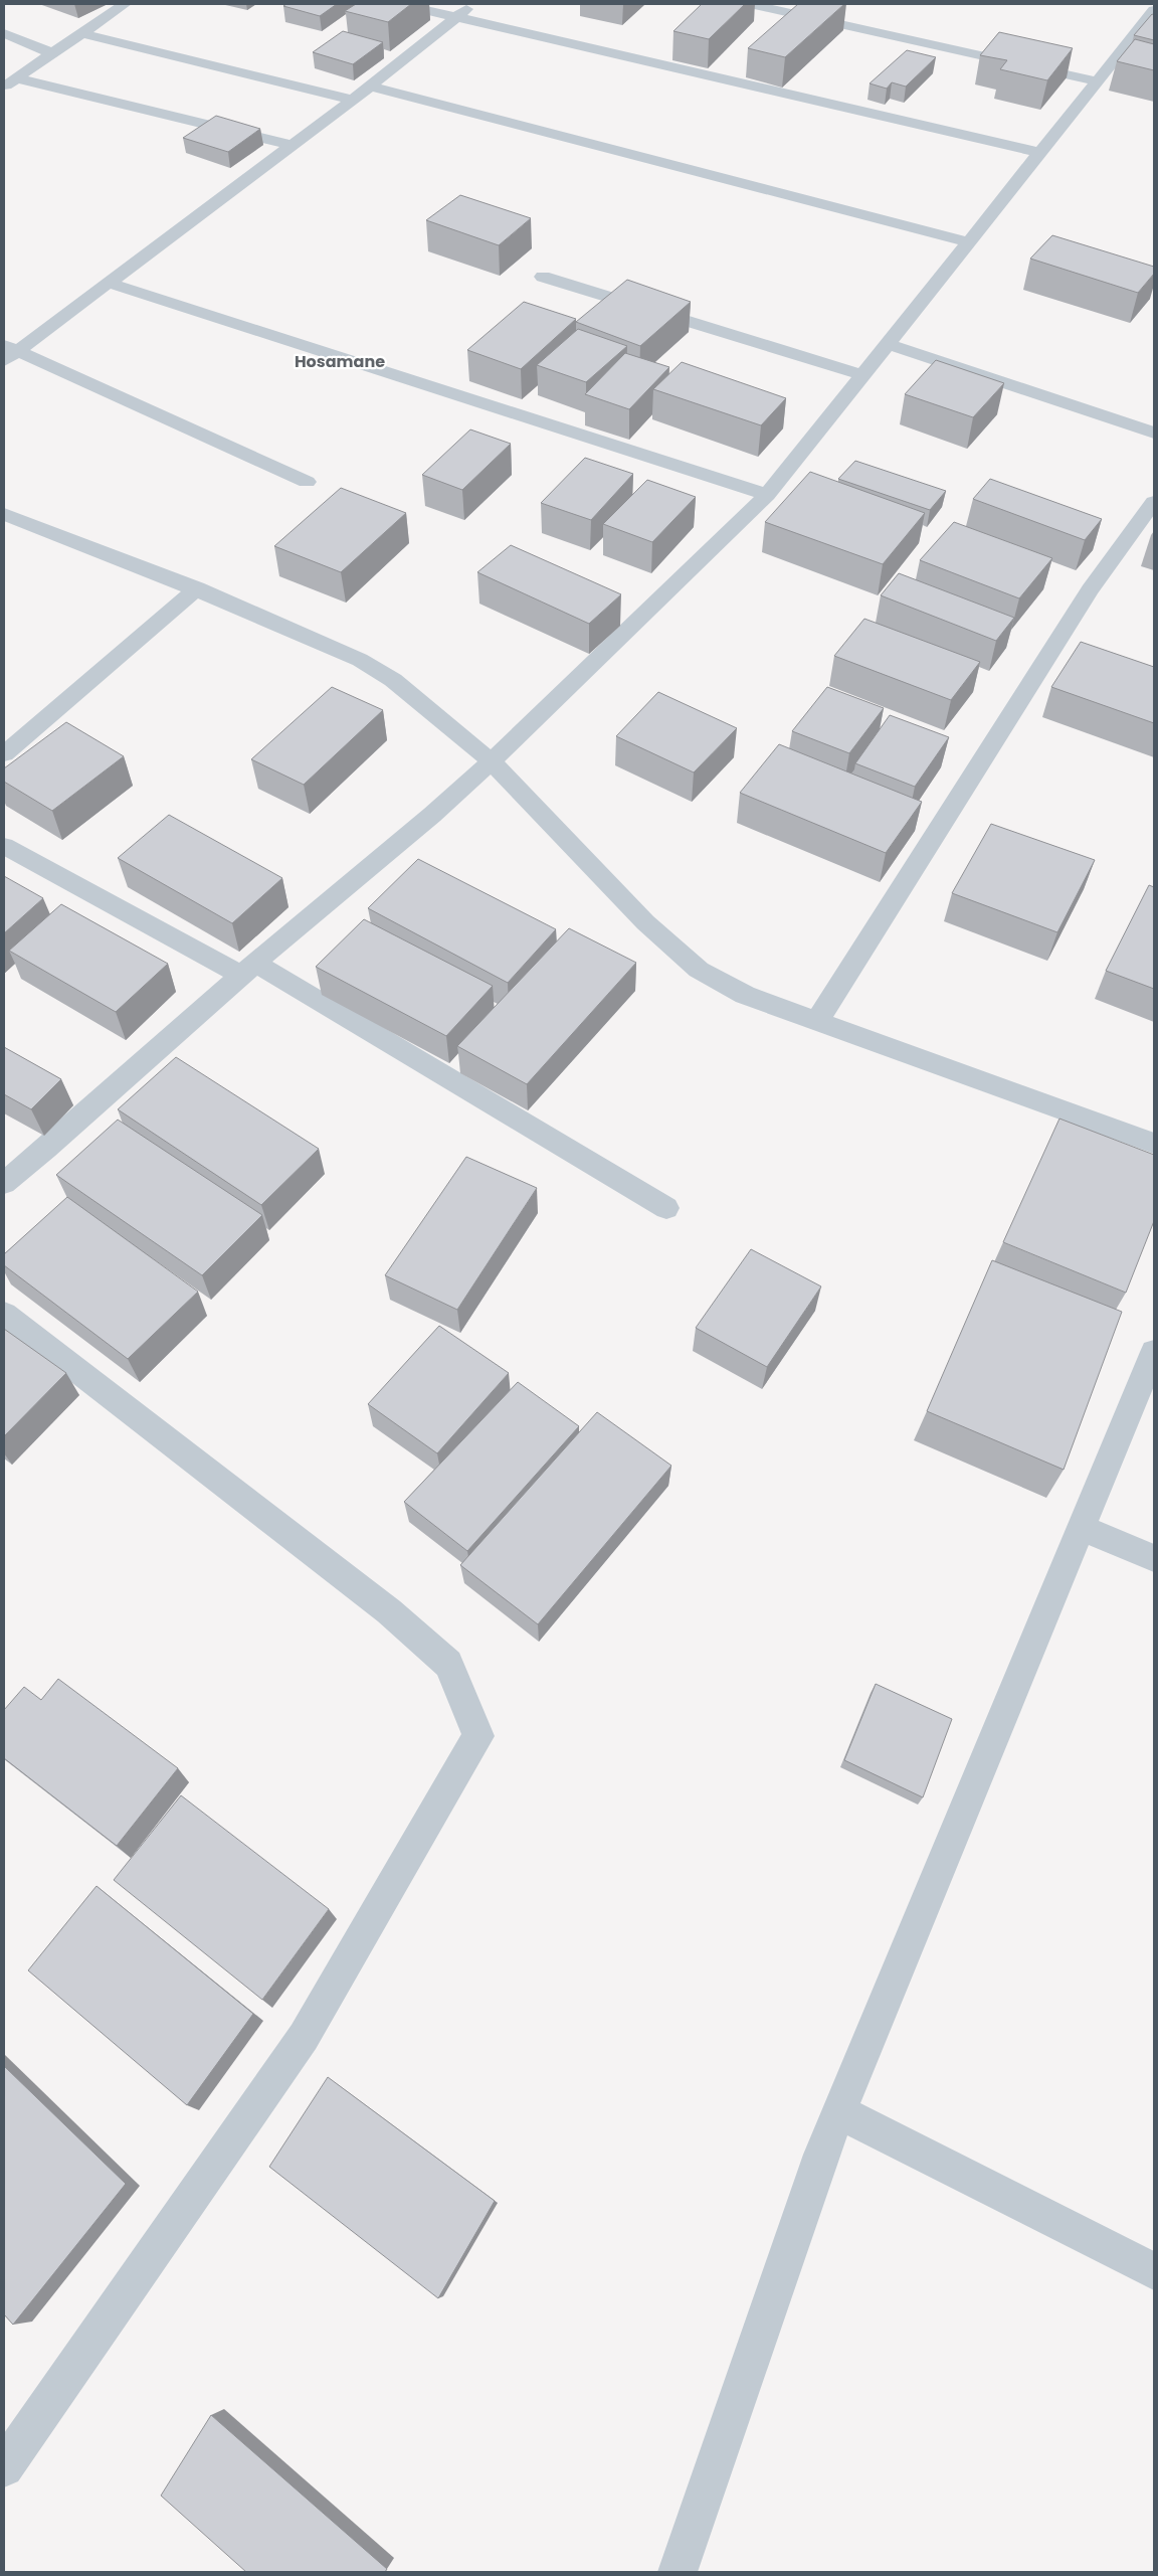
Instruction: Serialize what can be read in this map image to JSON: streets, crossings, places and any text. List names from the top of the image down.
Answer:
{
  "districts": ["Hosamane"]
}
